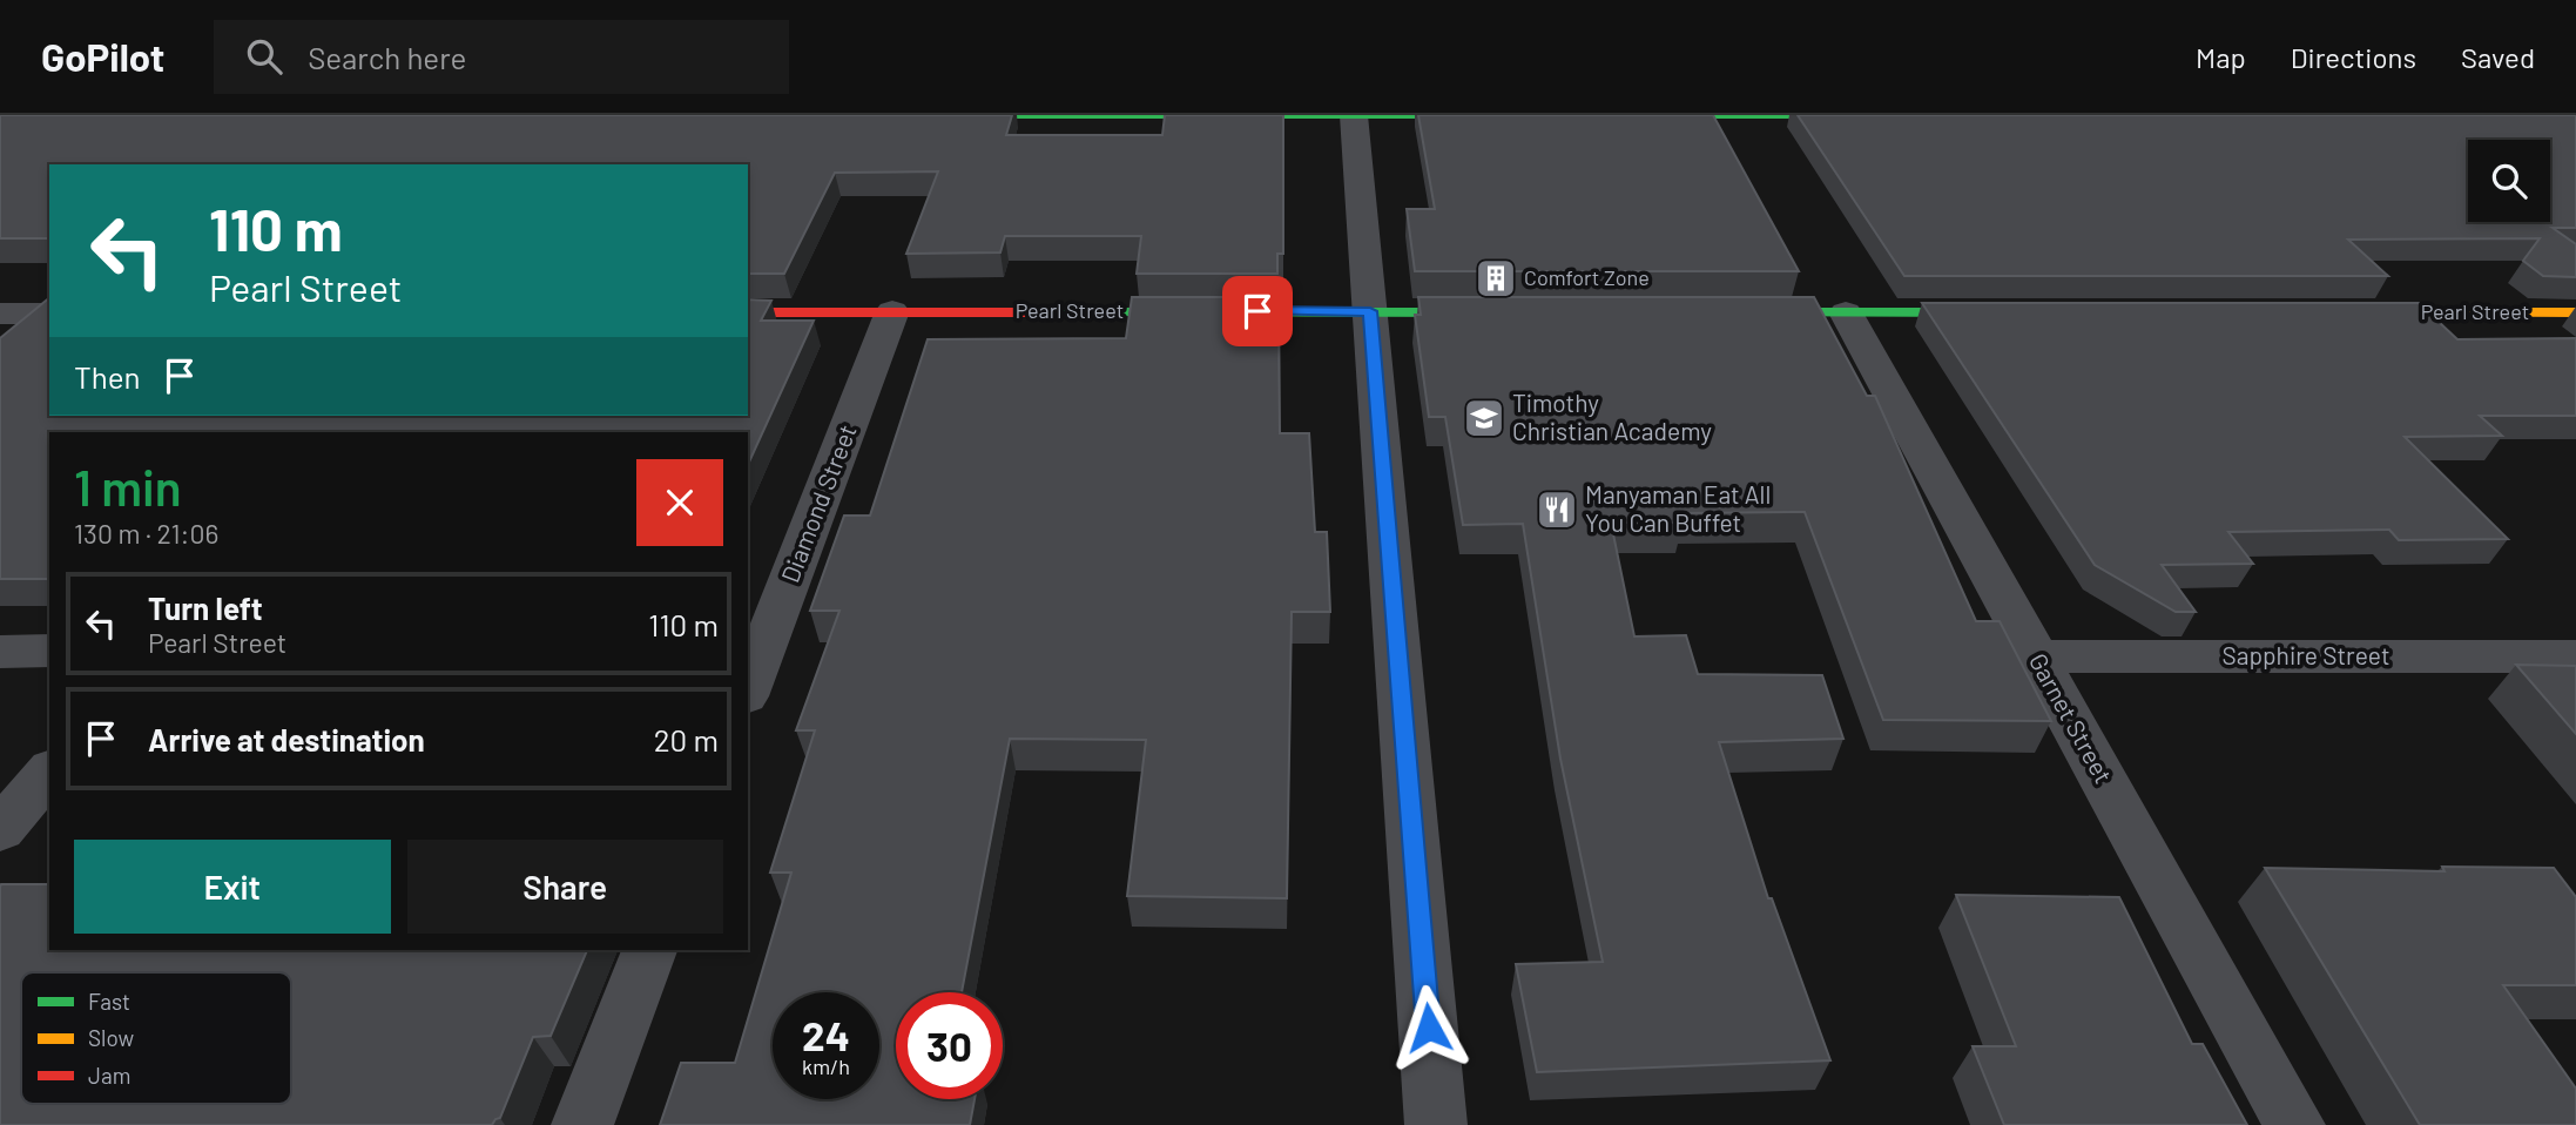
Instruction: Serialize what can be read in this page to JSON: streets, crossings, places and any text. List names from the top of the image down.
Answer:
{
  "streets": {
    "street": [
      "Pearl Street",
      "Diamond Street",
      "Sapphire Street",
      "Garnet Street"
    ]
  },
  "crossings": [
    ["Pearl Street", "Diamond Street"],
    ["Sapphire Street", "Garnet Street"]
  ],
  "places": {
    "building": ["Comfort Zone"],
    "school or university": ["Timothy Christian Academy"],
    "restaurant": ["Manyaman Eat All You Can Buffet"]
  },
  "legend": ["Fast", "Slow", "Jam"],
  "page": {
    "header": "GoPilot",
    "search": "Search here",
    "nav": ["Map", "Directions", "Saved"],
    "turn": ["110 m", "Pearl Street"],
    "then": "Then",
    "heading": ["1 min", "130 m · 21:06"],
    "list": [
      {
        "name": "Turn left",
        "note": "Pearl Street",
        "value": "110 m"
      },
      {
        "name": "Arrive at destination",
        "value": "20 m"
      }
    ],
    "buttons": ["Exit", "Share"],
    "speed": "24 km/h",
    "limit": "30"
  }
}
